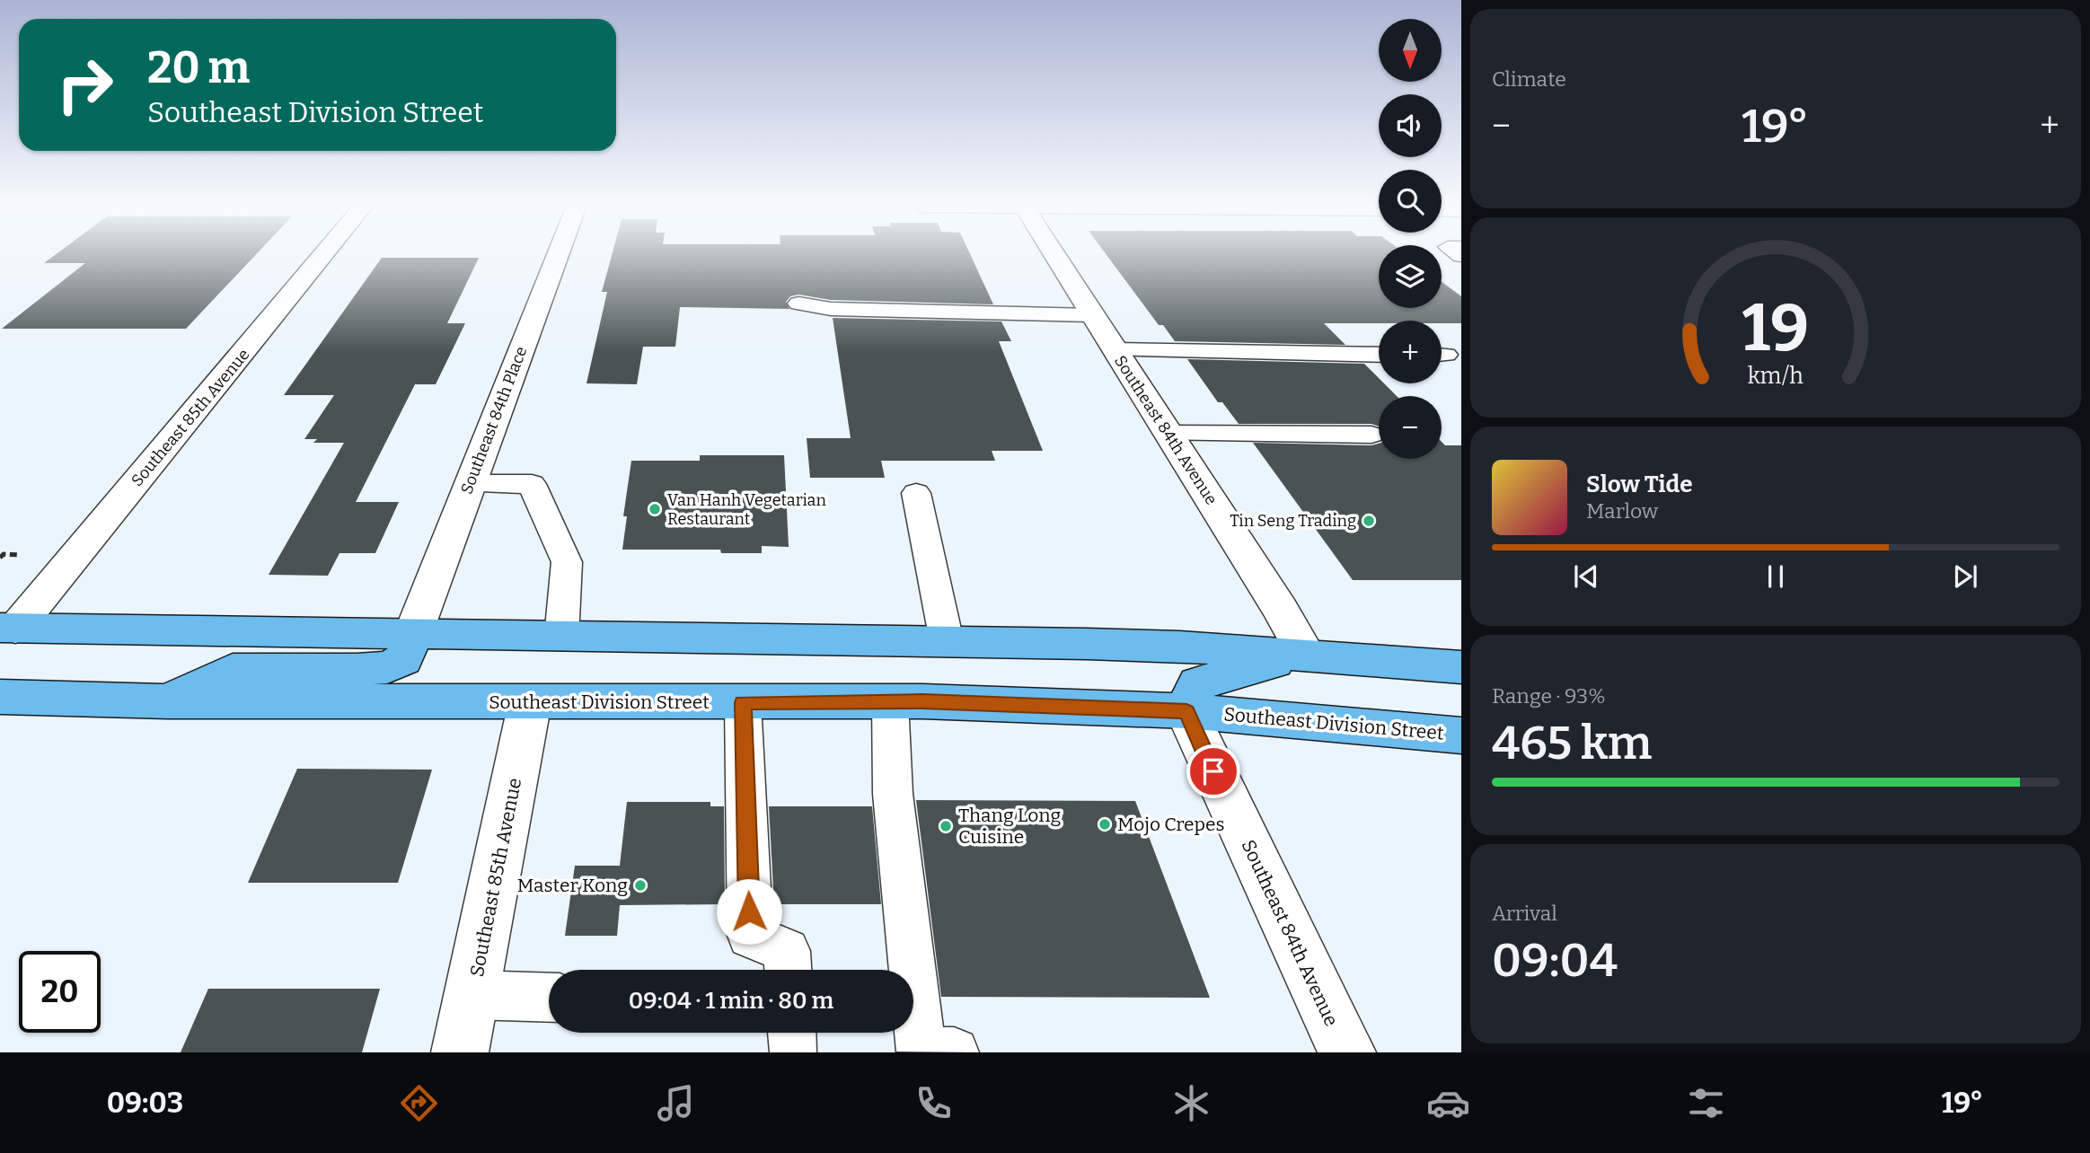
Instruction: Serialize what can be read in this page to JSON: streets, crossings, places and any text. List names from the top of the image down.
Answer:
{
  "streets": {
    "main road": ["Southeast Division Street"],
    "street": ["Southeast 85th Avenue", "Southeast 84th Place", "Southeast 84th Avenue"]
  },
  "crossings": [
    ["Southeast 85th Avenue", "Southeast Division Street"],
    ["Southeast 84th Avenue", "Southeast Division Street"]
  ],
  "places": [
    "Van Hanh Vegetarian Restaurant",
    "Tin Seng Trading",
    "Mojo Crepes",
    "Thang Long Cuisine",
    "Master Kong"
  ],
  "north": "bottom",
  "page": {
    "tile": [
      "Climate",
      ["Range · 93%", "465 km"],
      ["Arrival", "09:04"]
    ],
    "map_buttons": ["+", "−"],
    "turn": ["20 m", "Southeast Division Street"],
    "heat": ["−", "19°", "+"],
    "song": ["Slow Tide", "Marlow"],
    "limit": "20",
    "trip": "09:04 · 1 min · 80 m",
    "tabs": ["09:03", "19°"],
    "gauge": ["19", "km/h"]
  }
}
